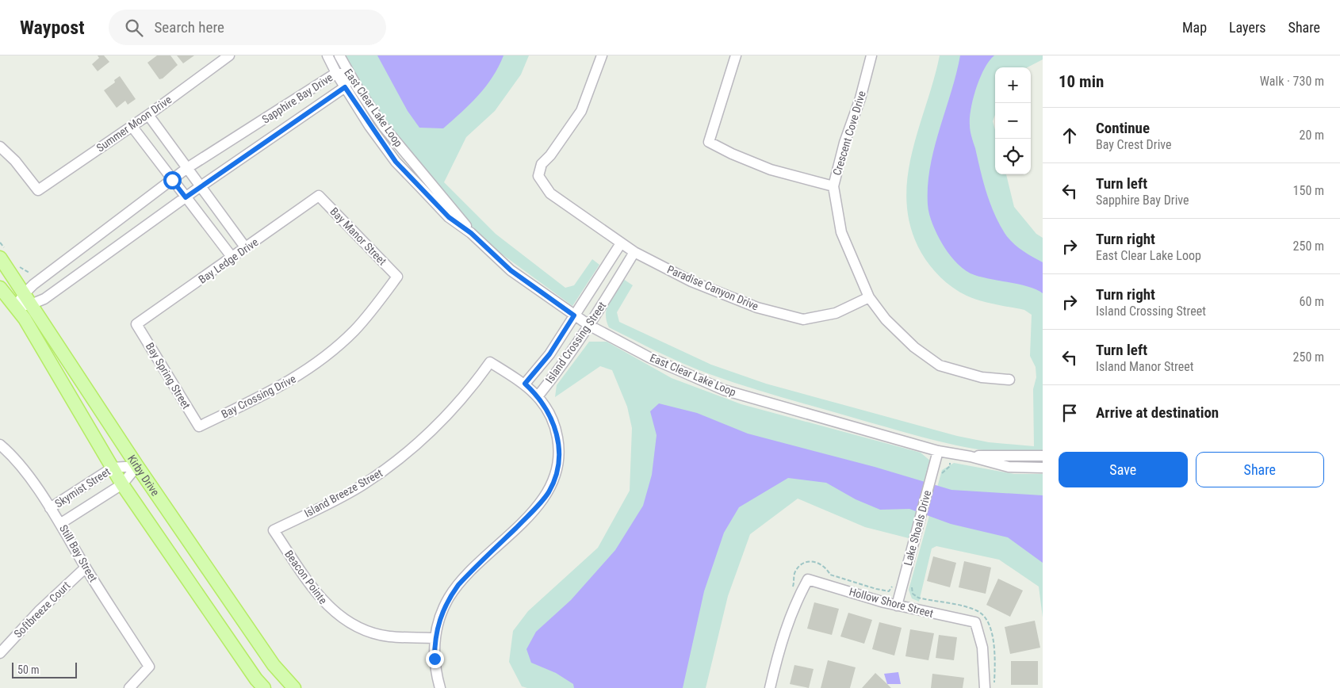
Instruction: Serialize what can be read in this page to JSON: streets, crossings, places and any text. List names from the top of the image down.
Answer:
{
  "streets": {
    "main road": ["Kirby Drive"],
    "street": [
      "Sapphire Bay Drive",
      "East Clear Lake Loop",
      "Summer Moon Drive",
      "Crescent Cove Drive",
      "Bay Manor Street",
      "Bay Ledge Drive",
      "Paradise Canyon Drive",
      "Island Crossing Street",
      "Bay Spring Street",
      "Bay Crossing Drive",
      "Skymist Street",
      "Island Breeze Street",
      "Lake Shoals Drive",
      "Still Bay Street",
      "Beacon Pointe",
      "Hollow Shore Street",
      "Softbreeze Court"
    ]
  },
  "crossings": [
    ["Sapphire Bay Drive", "East Clear Lake Loop"],
    ["Sapphire Bay Drive", "Kirby Drive"],
    ["East Clear Lake Loop", "Island Crossing Street"],
    ["East Clear Lake Loop", "Lake Shoals Drive"],
    ["Crescent Cove Drive", "Paradise Canyon Drive"],
    ["Bay Manor Street", "Bay Ledge Drive"],
    ["Bay Manor Street", "Bay Crossing Drive"],
    ["Bay Ledge Drive", "Bay Spring Street"],
    ["Paradise Canyon Drive", "Island Crossing Street"],
    ["Island Crossing Street", "Island Breeze Street"],
    ["Bay Spring Street", "Bay Crossing Drive"],
    ["Kirby Drive", "Skymist Street"],
    ["Skymist Street", "Still Bay Street"],
    ["Island Breeze Street", "Beacon Pointe"],
    ["Lake Shoals Drive", "Hollow Shore Street"],
    ["Still Bay Street", "Softbreeze Court"]
  ],
  "scale_bar": "50 m",
  "page": {
    "header": "Waypost",
    "search": "Search here",
    "nav": ["Map", "Layers", "Share"],
    "heading": ["10 min", "Walk · 730 m"],
    "map_buttons": ["+", "−"],
    "list": [
      ["Continue", "Bay Crest Drive", "20 m"],
      ["Turn left", "Sapphire Bay Drive", "150 m"],
      ["Turn right", "East Clear Lake Loop", "250 m"],
      ["Turn right", "Island Crossing Street", "60 m"],
      ["Turn left", "Island Manor Street", "250 m"],
      "Arrive at destination"
    ],
    "buttons": ["Save", "Share"],
    "scale": "50 m"
  }
}
